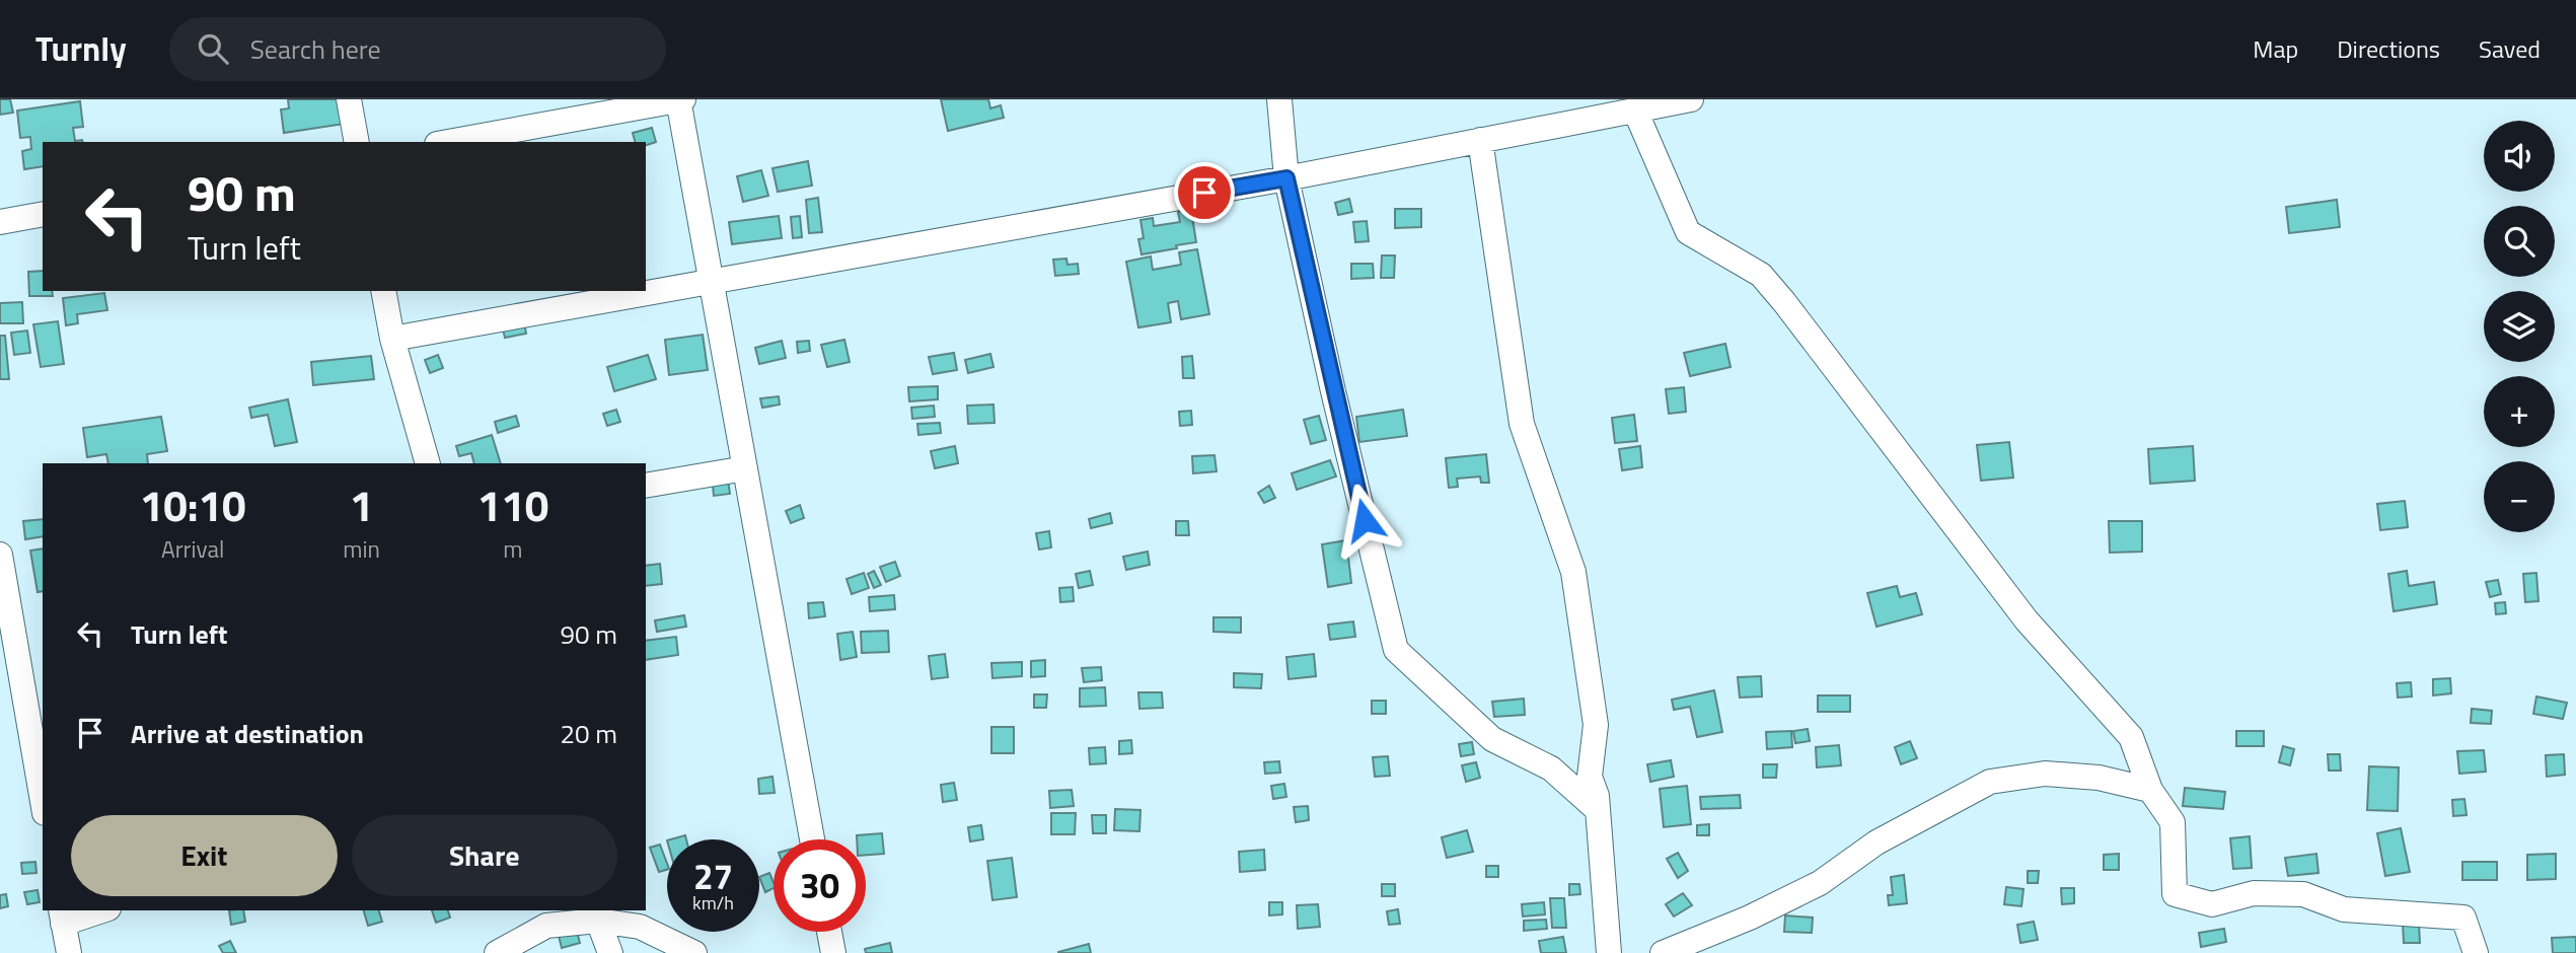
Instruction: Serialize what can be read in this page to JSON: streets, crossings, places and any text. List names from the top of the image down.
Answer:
{
  "page": {
    "header": "Turnly",
    "search": "Search here",
    "nav": ["Map", "Directions", "Saved"],
    "map_buttons": ["+", "−"],
    "turn": ["90 m", "Turn left"],
    "eta": [
      "10:10",
      "Arrival",
      "1",
      "min",
      "110",
      "m"
    ],
    "list": [
      {
        "name": "Turn left",
        "value": "90 m"
      },
      {
        "name": "Arrive at destination",
        "value": "20 m"
      }
    ],
    "buttons": ["Exit", "Share"],
    "speed": "27 km/h",
    "limit": "30"
  }
}
